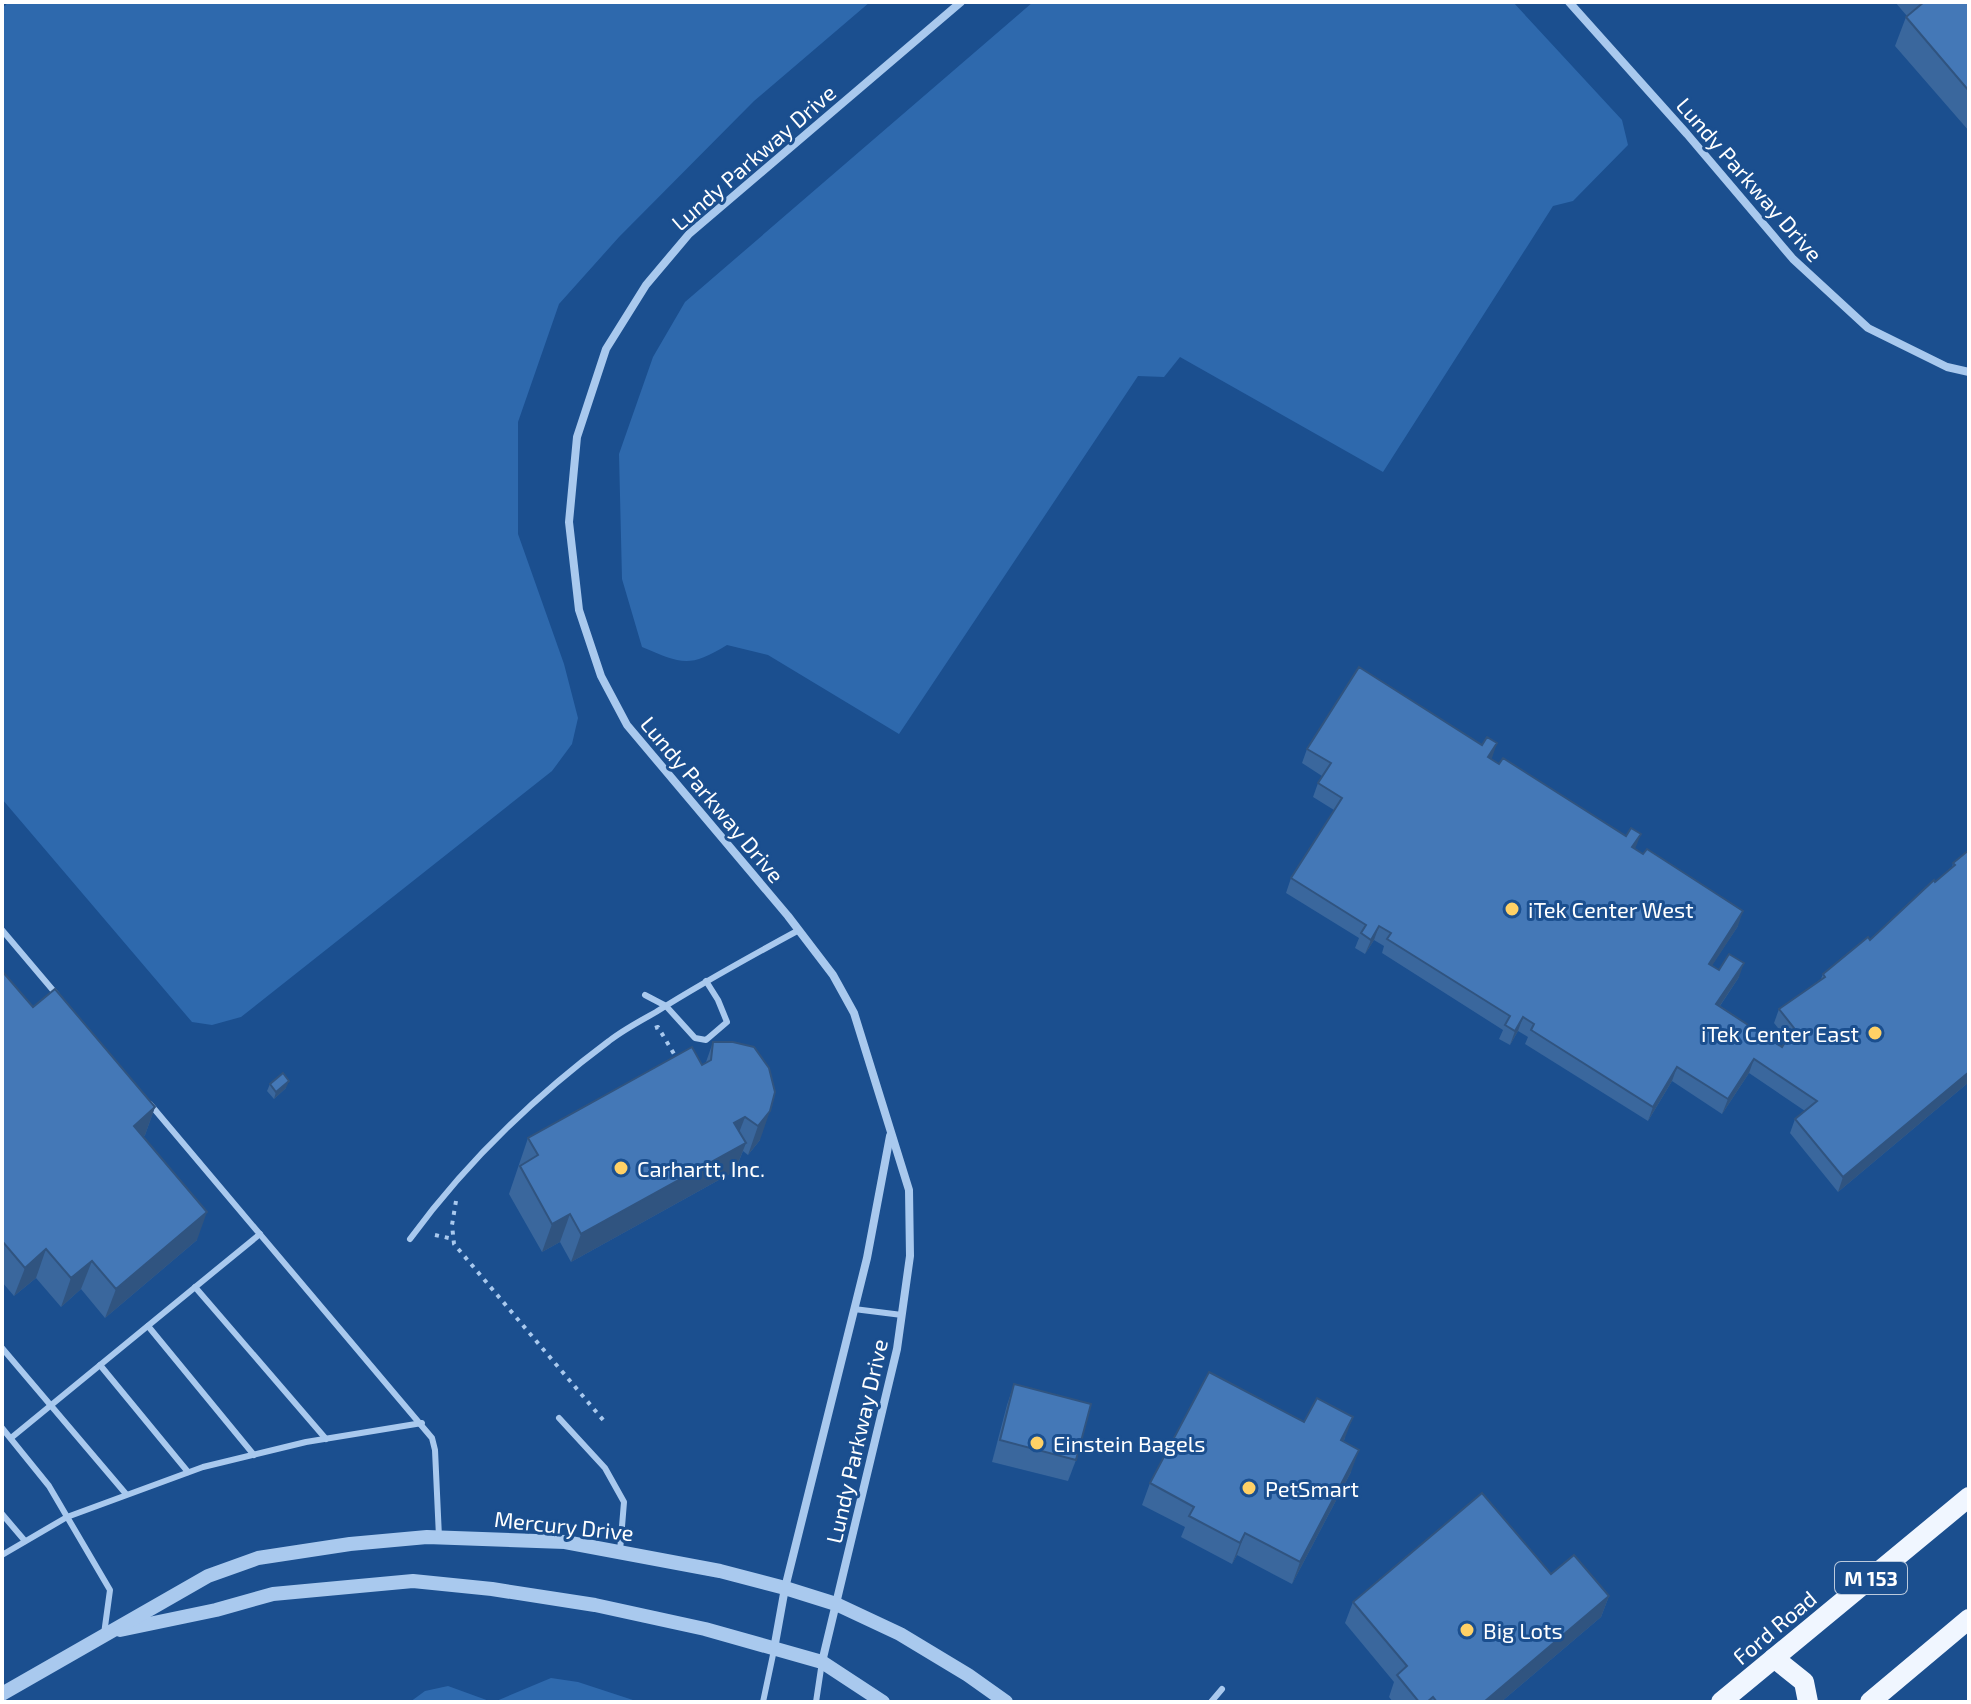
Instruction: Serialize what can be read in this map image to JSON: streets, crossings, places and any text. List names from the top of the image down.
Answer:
{
  "streets": {
    "main road": ["M 153", "Ford Road"],
    "street": ["Lundy Parkway Drive", "Mercury Drive"]
  },
  "crossings": [
    ["Lundy Parkway Drive", "Mercury Drive"]
  ],
  "places": [
    "iTek Center West",
    "iTek Center East",
    "Carhartt, Inc.",
    "Einstein Bagels",
    "PetSmart",
    "Big Lots"
  ]
}
